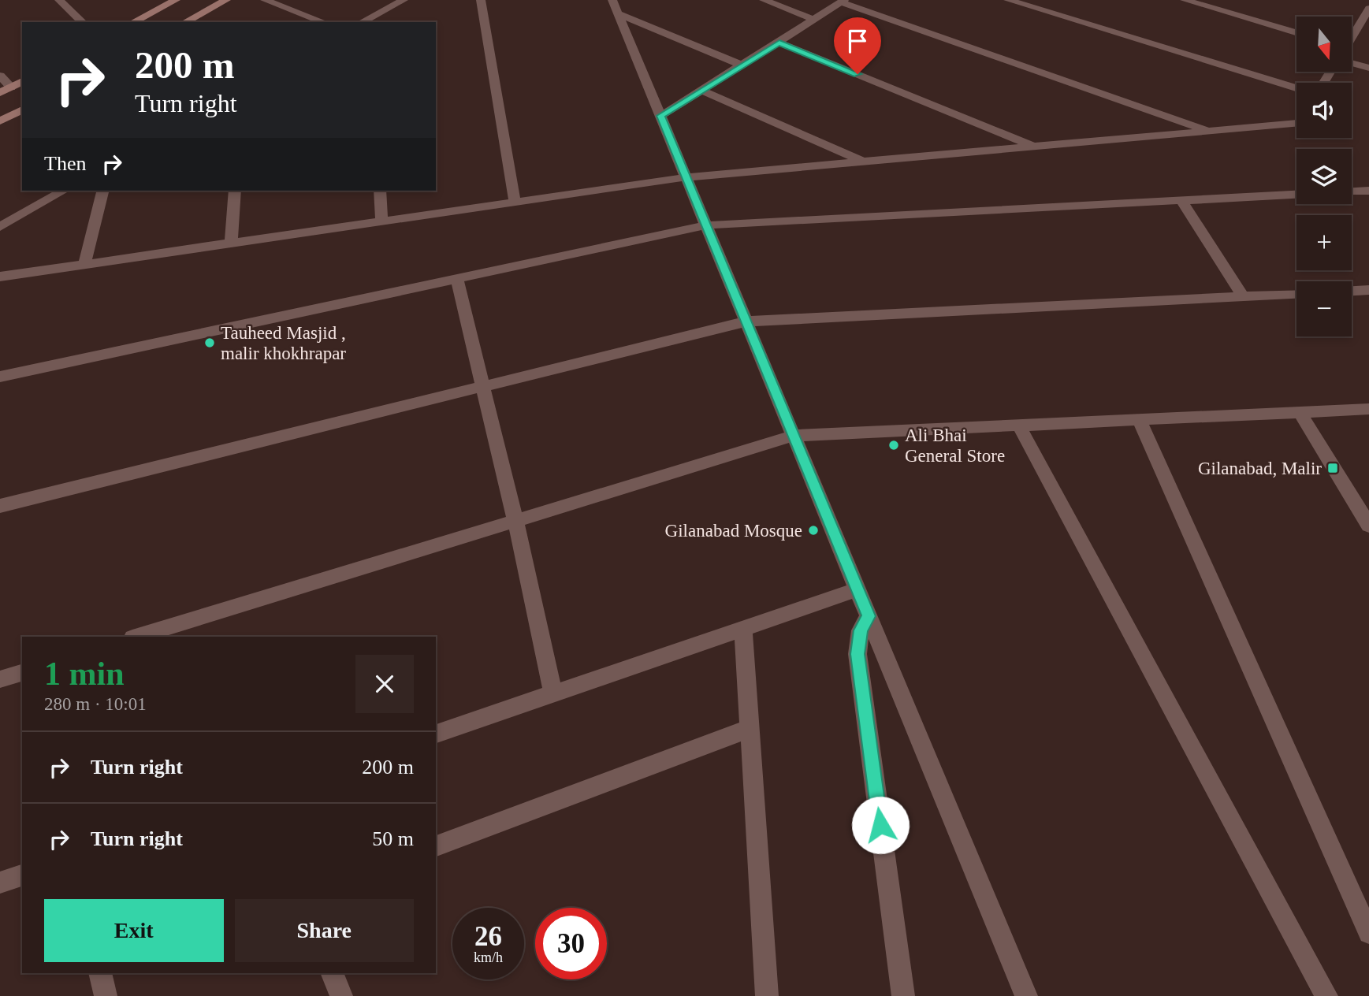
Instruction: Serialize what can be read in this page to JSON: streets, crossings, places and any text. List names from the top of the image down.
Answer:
{
  "places": {
    "other": ["Tauheed Masjid , malir khokhrapar", "Ali Bhai General Store", "Gilanabad Mosque"],
    "transit": ["Gilanabad, Malir"]
  },
  "north": "bottom",
  "page": {
    "map_buttons": ["+", "−"],
    "turn": ["200 m", "Turn right"],
    "then": "Then",
    "heading": ["1 min", "280 m · 10:01"],
    "list": [
      {
        "name": "Turn right",
        "value": "200 m"
      },
      {
        "name": "Turn right",
        "value": "50 m"
      }
    ],
    "buttons": ["Exit", "Share"],
    "speed": "26 km/h",
    "limit": "30"
  }
}
